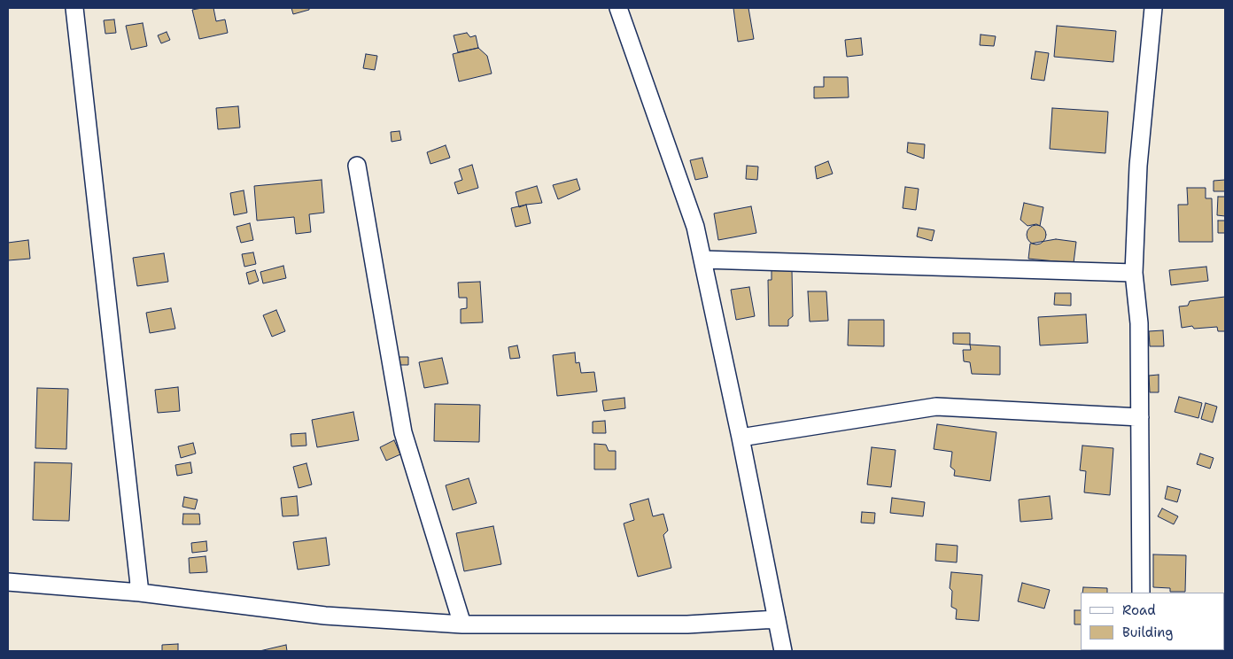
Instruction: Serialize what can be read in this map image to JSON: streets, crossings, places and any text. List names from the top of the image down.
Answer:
{
  "legend": ["Road", "Building"]
}
